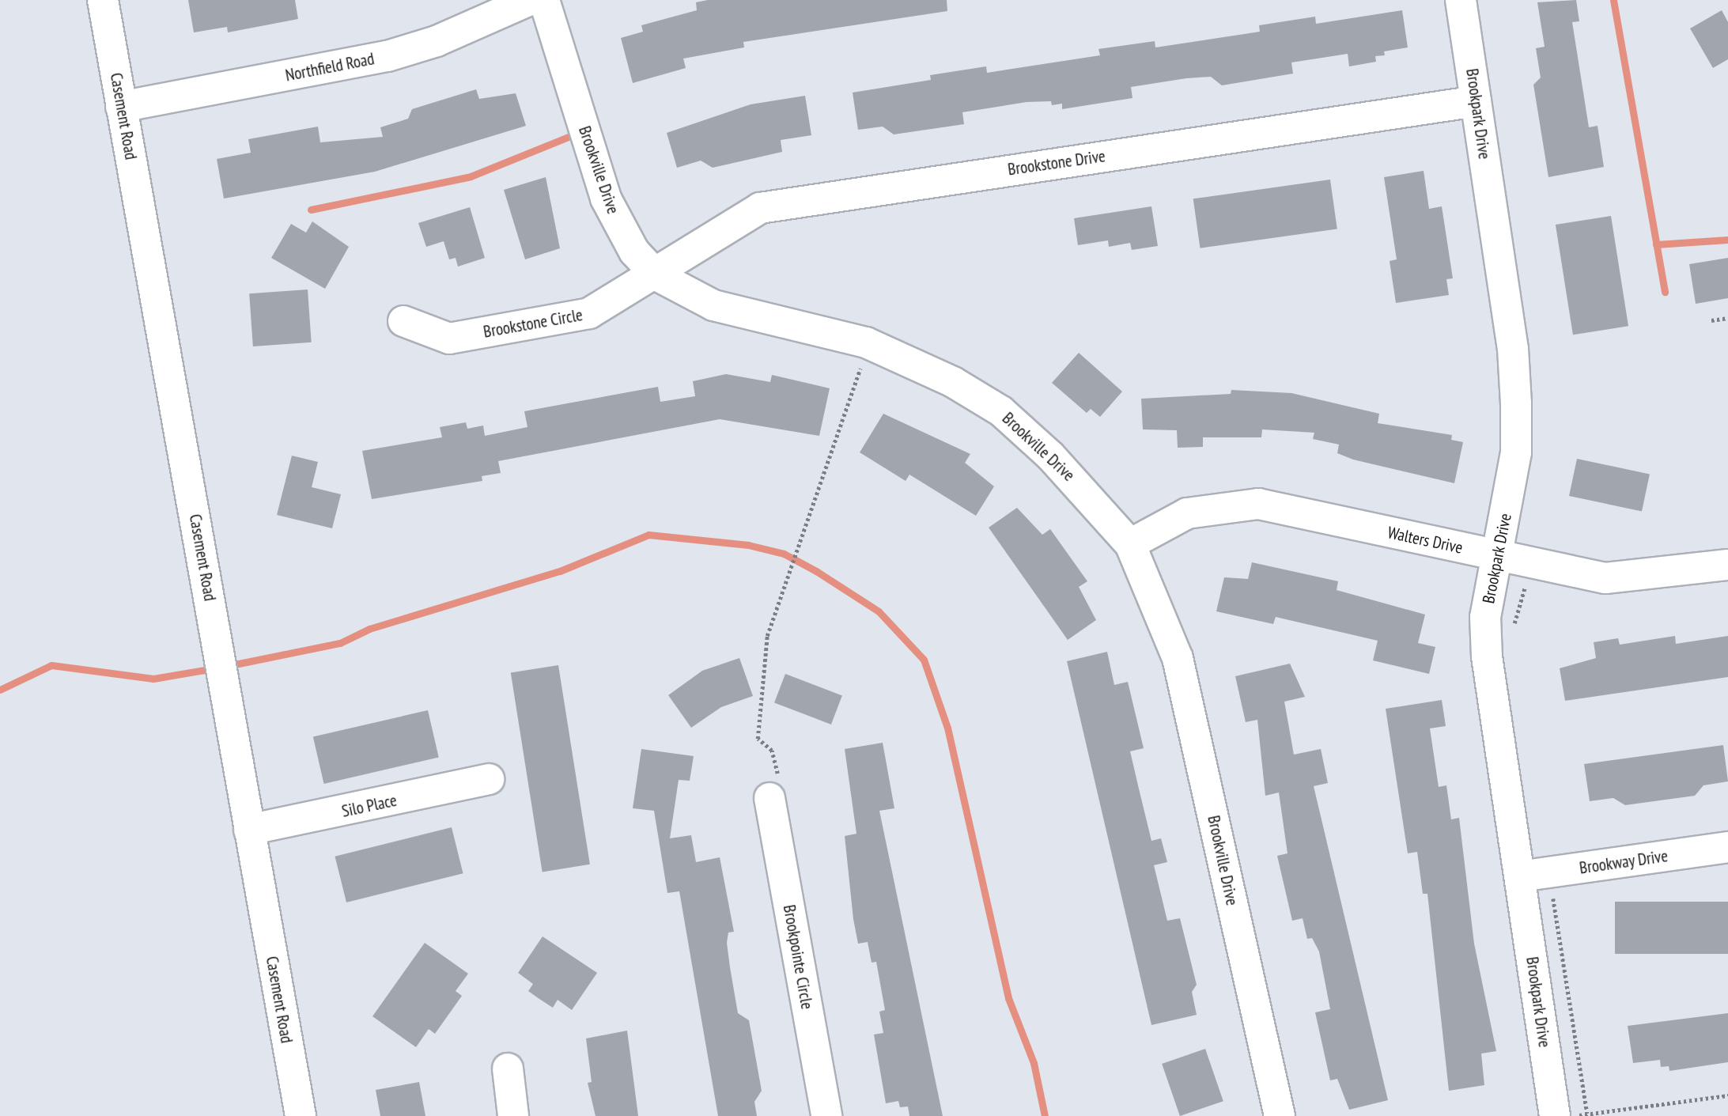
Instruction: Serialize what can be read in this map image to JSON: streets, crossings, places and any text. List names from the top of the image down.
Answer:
{
  "streets": {
    "street": [
      "Northfield Road",
      "Brookpark Drive",
      "Casement Road",
      "Brookstone Drive",
      "Brookville Drive",
      "Brookstone Circle",
      "Walters Drive",
      "Silo Place",
      "Brookway Drive",
      "Brookpointe Circle"
    ]
  },
  "crossings": [
    ["Northfield Road", "Casement Road"],
    ["Brookpark Drive", "Brookstone Drive"],
    ["Brookpark Drive", "Walters Drive"],
    ["Brookpark Drive", "Brookway Drive"],
    ["Casement Road", "Silo Place"],
    ["Brookstone Drive", "Brookville Drive"],
    ["Brookstone Drive", "Brookstone Circle"],
    ["Brookville Drive", "Brookstone Circle"],
    ["Brookville Drive", "Walters Drive"]
  ]
}
